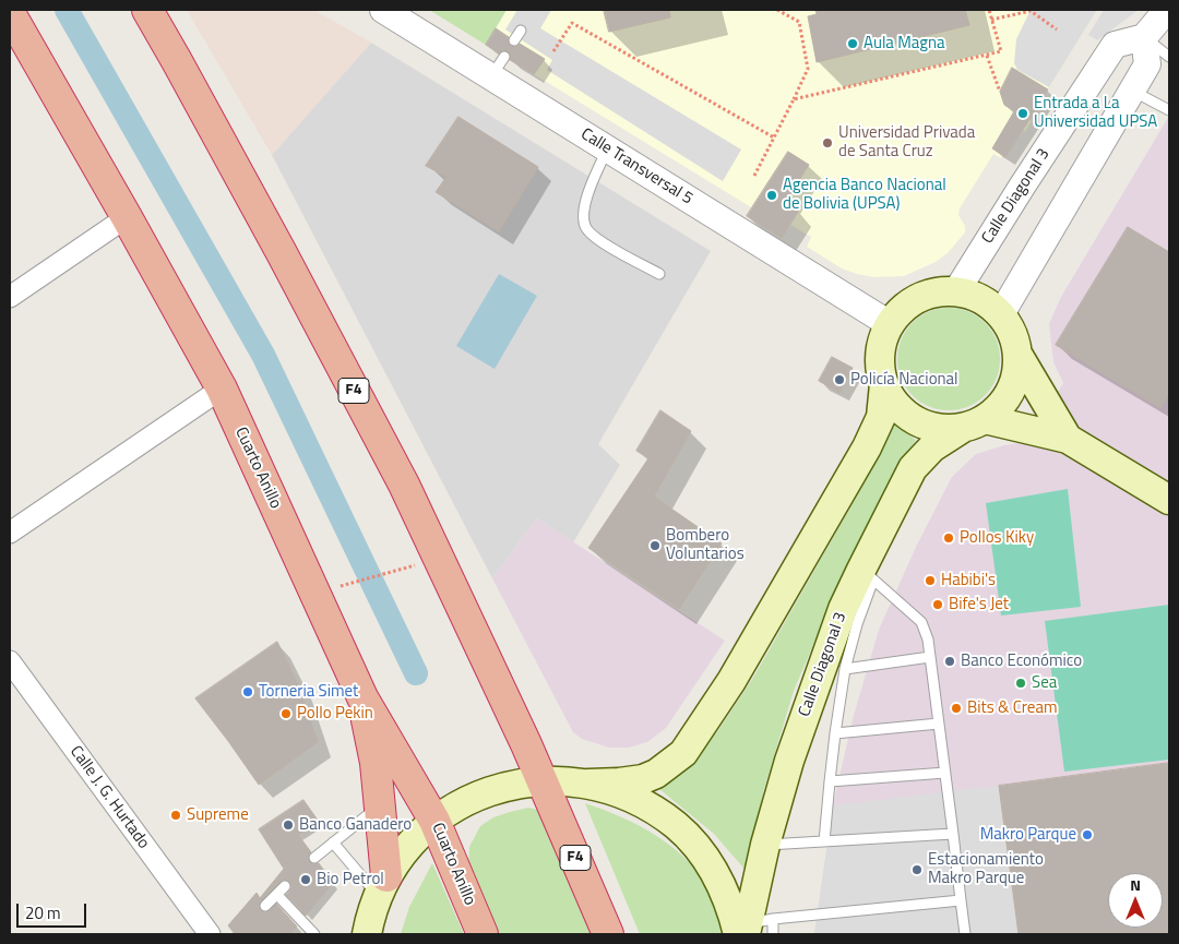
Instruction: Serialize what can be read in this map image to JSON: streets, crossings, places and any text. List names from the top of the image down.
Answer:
{
  "streets": {
    "highway": ["F4", "Cuarto Anillo"],
    "main road": ["Calle Diagonal 3"],
    "street": ["Calle Transversal 5", "Calle J. G. Hurtado"]
  },
  "crossings": [
    ["Calle Transversal 5", "Calle Diagonal 3"]
  ],
  "places": [
    "Aula Magna",
    "Entrada a La Universidad UPSA",
    "Universidad Privada de Santa Cruz",
    "Agencia Banco Nacional de Bolivia (UPSA)",
    "Policía Nacional",
    "Pollos Kiky",
    "Bombero Voluntarios",
    "Habibi's",
    "Bife's Jet",
    "Banco Económico",
    "Sea",
    "Torneria Simet",
    "Bits & Cream",
    "Pollo Pekin",
    "Supreme",
    "Banco Ganadero",
    "Makro Parque",
    "Estacionamiento Makro Parque",
    "Bio Petrol"
  ],
  "scale_bar": "20 m",
  "north": "top"
}
